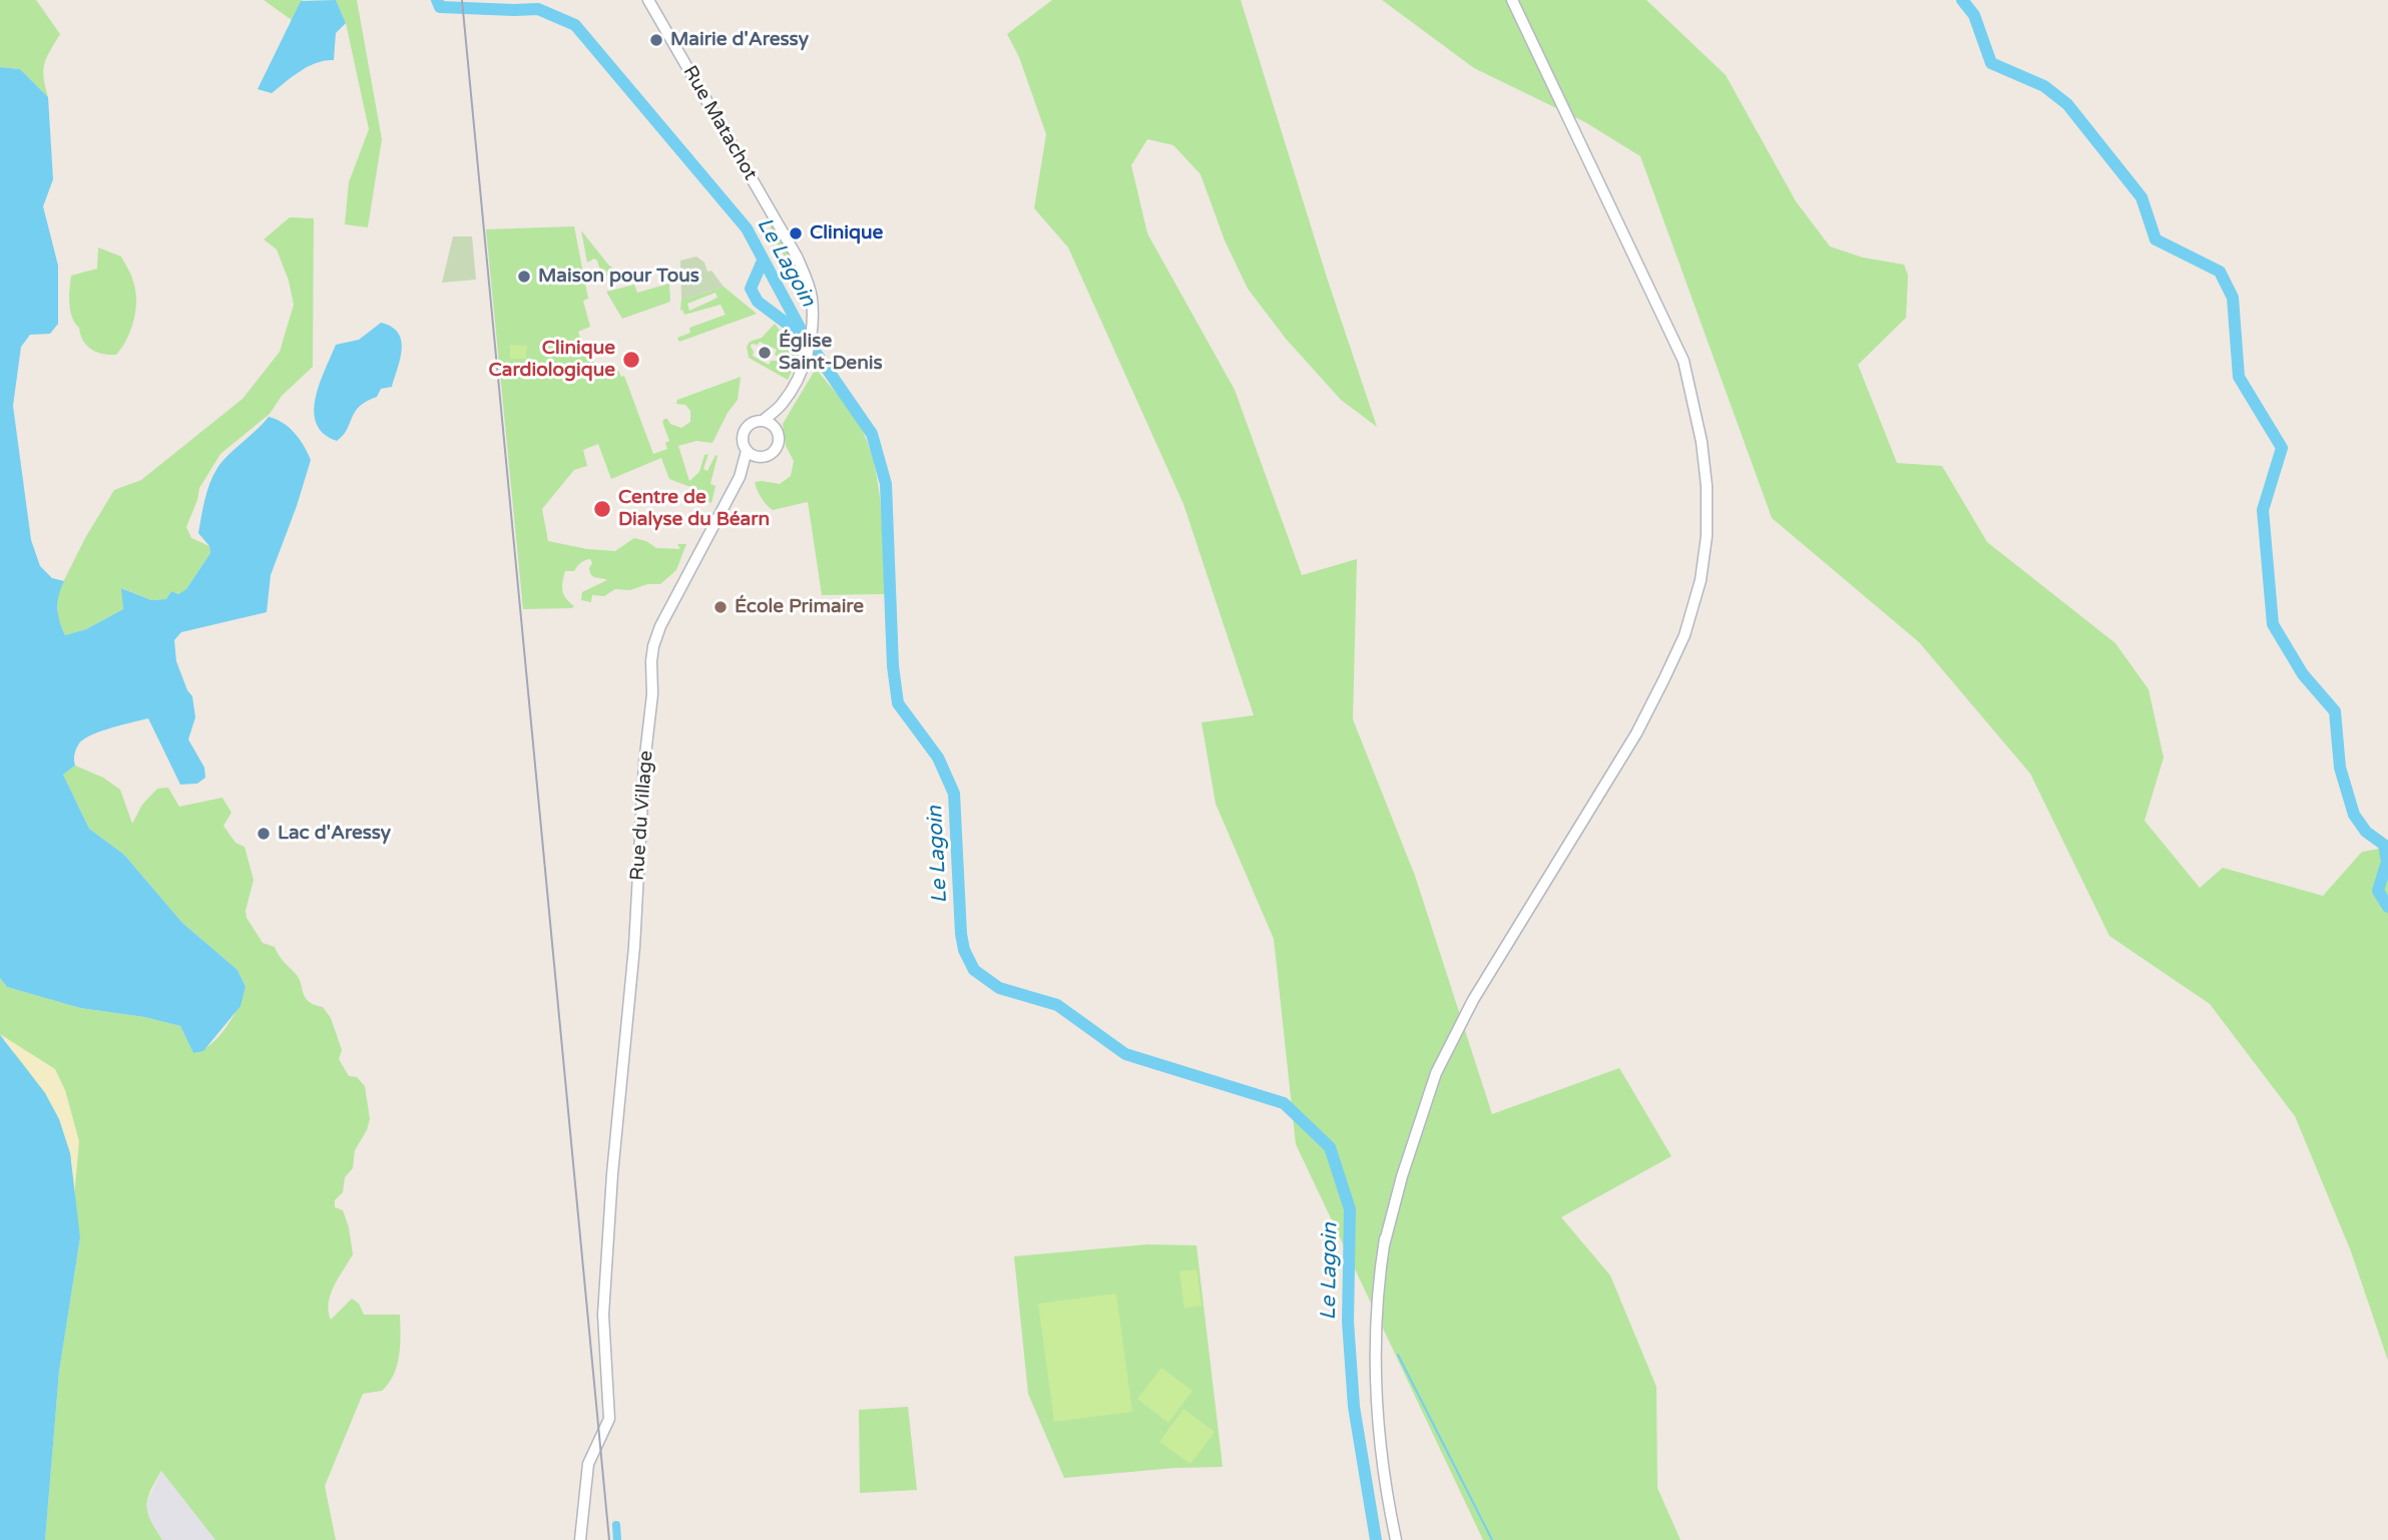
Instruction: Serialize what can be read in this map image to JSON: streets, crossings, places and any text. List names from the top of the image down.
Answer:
{
  "streets": {
    "main road": ["Rue Matachot", "Rue du Village"]
  },
  "crossings": [
    ["Rue Matachot", "Rue du Village"]
  ],
  "water": ["Le Lagoin"],
  "places": [
    "Mairie d'Aressy",
    "Clinique",
    "Maison pour Tous",
    "Église Saint-Denis",
    "Clinique Cardiologique",
    "Centre de Dialyse du Béarn",
    "École Primaire",
    "Lac d'Aressy"
  ]
}
